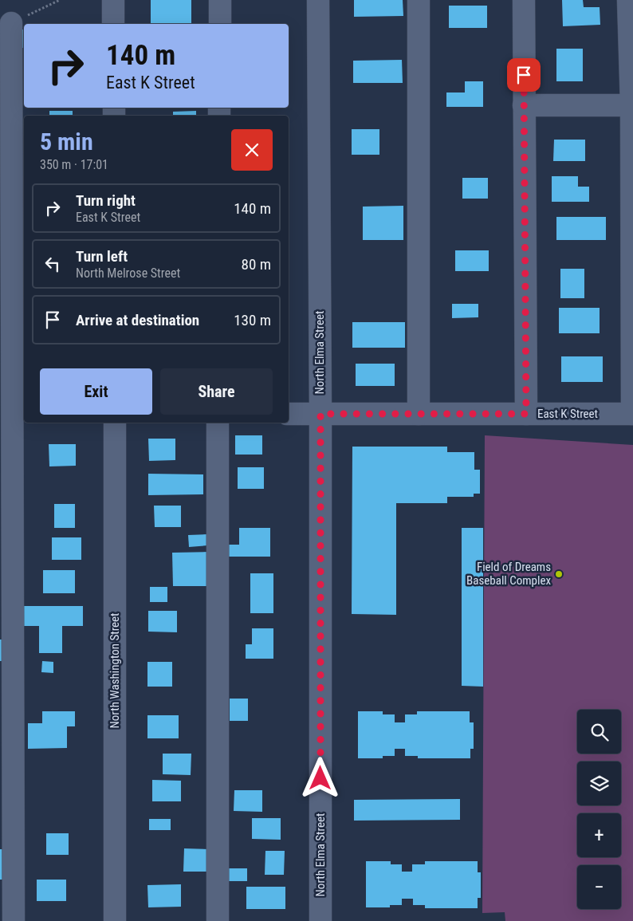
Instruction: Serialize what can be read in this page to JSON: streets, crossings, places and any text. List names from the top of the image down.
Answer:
{
  "streets": {
    "street": ["North Elma Street", "East K Street", "North Washington Street"]
  },
  "crossings": [
    ["North Elma Street", "East K Street"]
  ],
  "places": ["Field of Dreams Baseball Complex"],
  "page": {
    "turn": ["140 m", "East K Street"],
    "heading": ["5 min", "350 m · 17:01"],
    "list": [
      {
        "name": "Turn right",
        "note": "East K Street",
        "value": "140 m"
      },
      {
        "name": "Turn left",
        "note": "North Melrose Street",
        "value": "80 m"
      },
      {
        "name": "Arrive at destination",
        "value": "130 m"
      }
    ],
    "buttons": ["Exit", "Share"],
    "map_buttons": ["+", "−"]
  }
}
